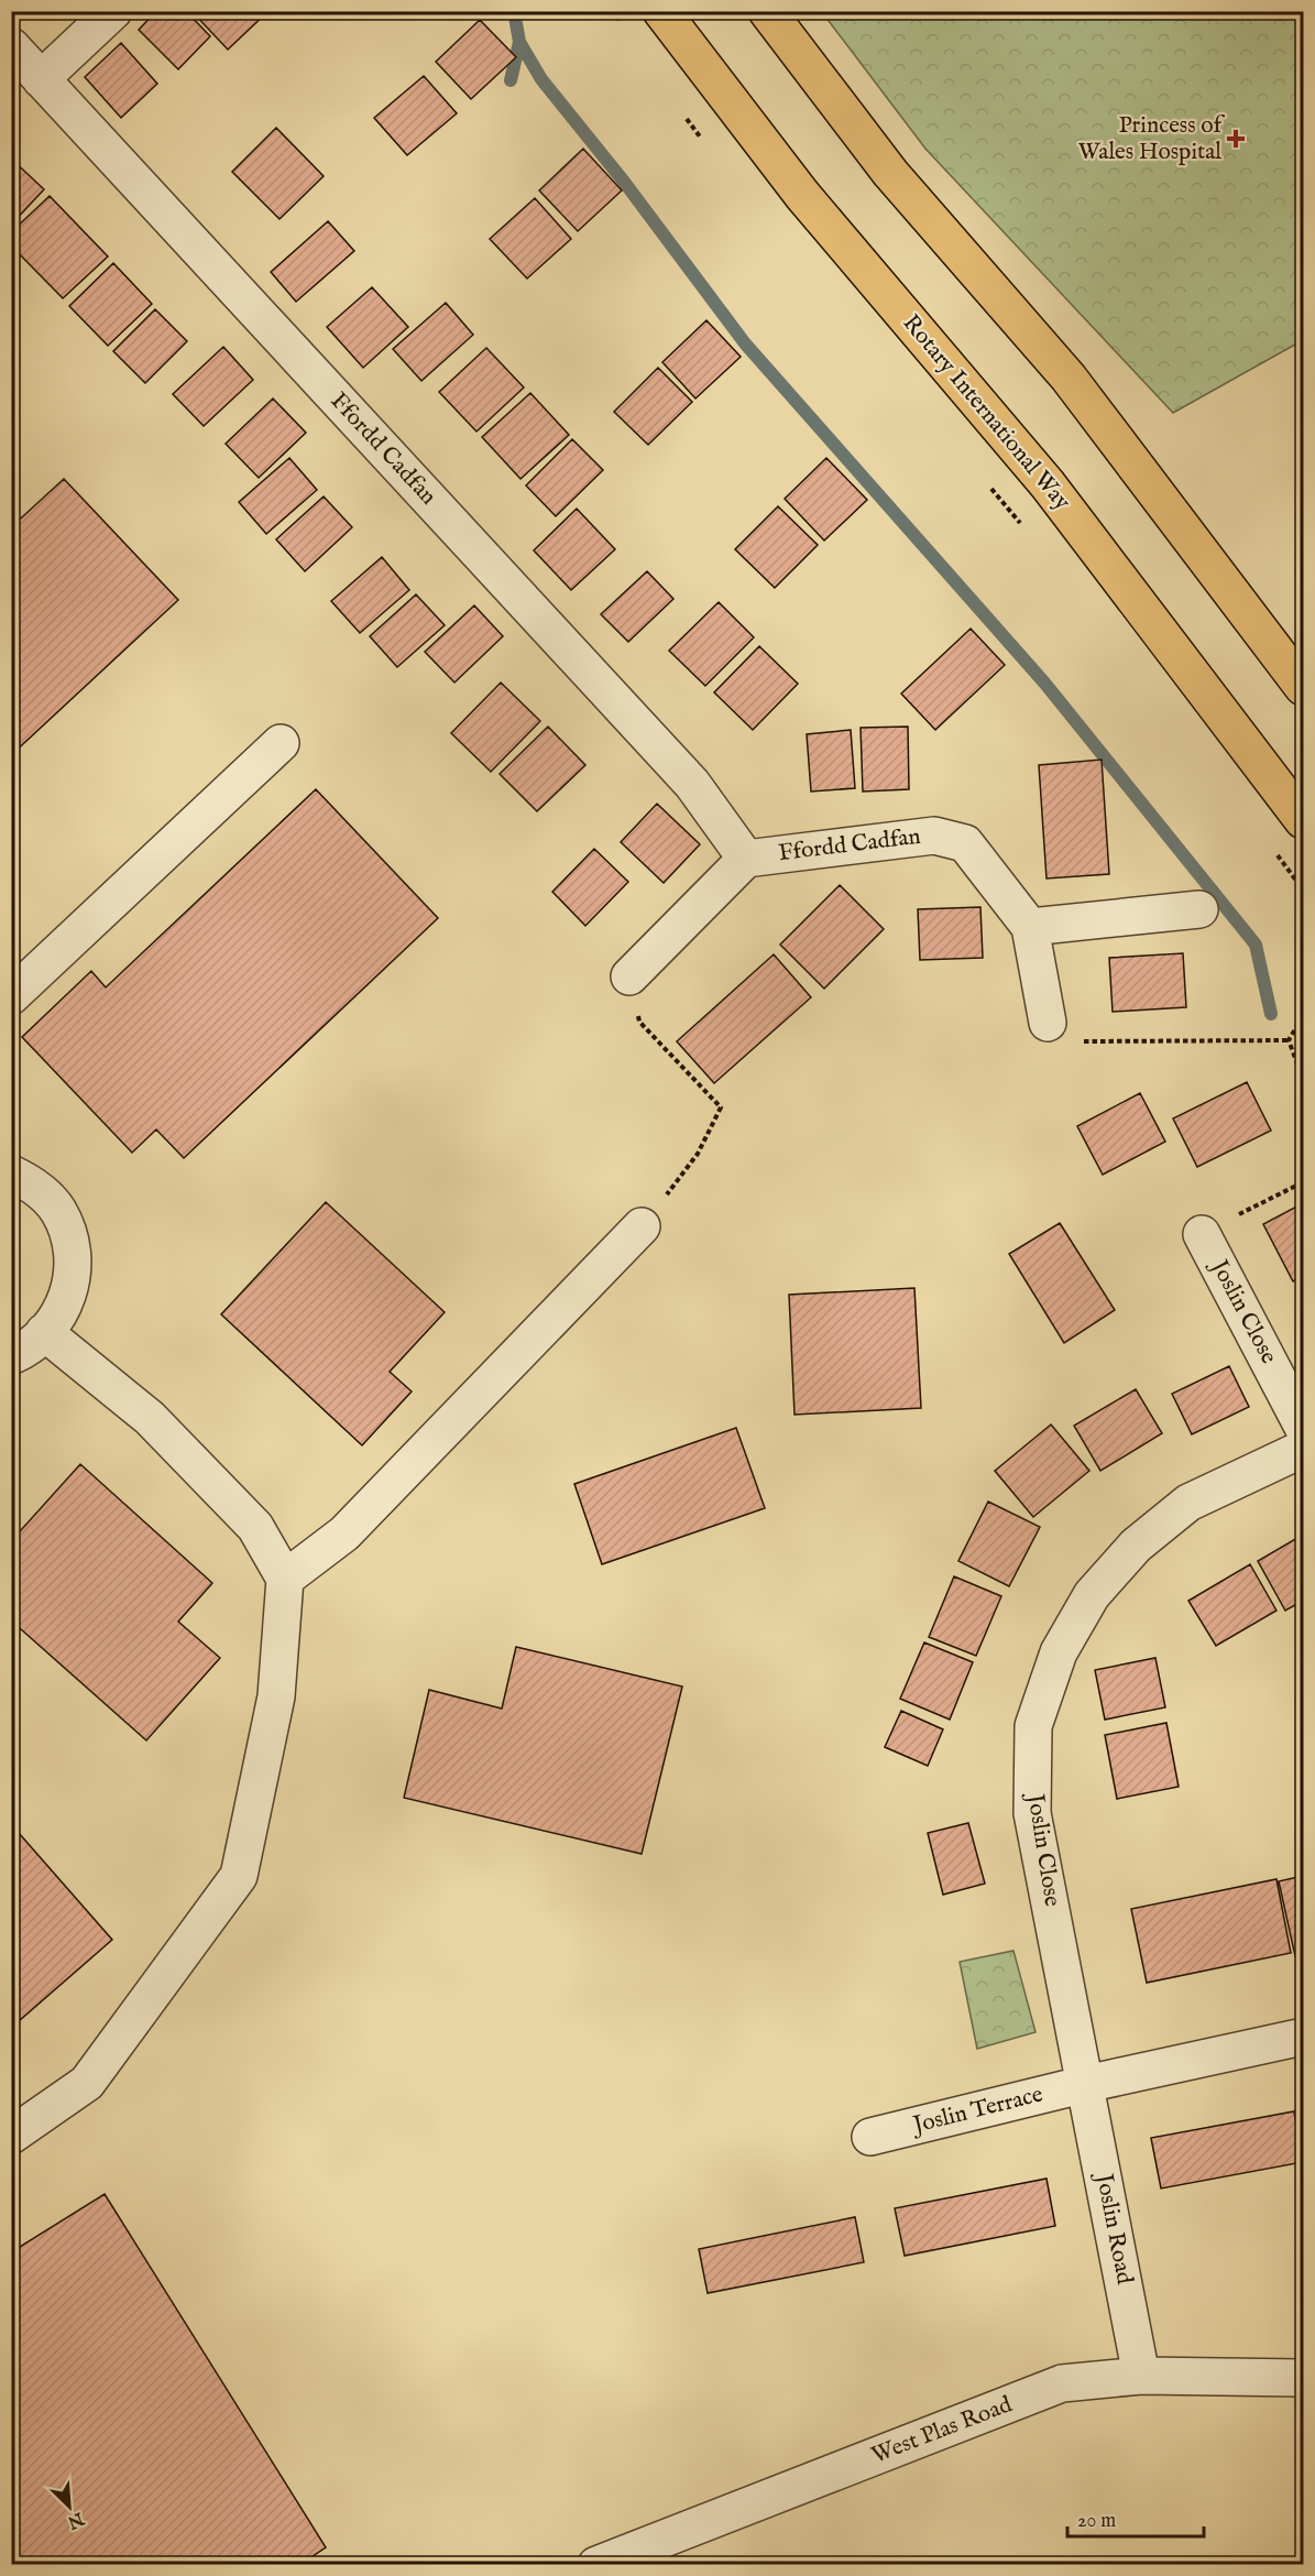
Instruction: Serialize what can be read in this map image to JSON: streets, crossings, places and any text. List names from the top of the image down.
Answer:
{
  "streets": {
    "main road": ["Rotary International Way"],
    "street": [
      "Ffordd Cadfan",
      "Joslin Close",
      "Joslin Terrace",
      "Joslin Road",
      "West Plas Road"
    ]
  },
  "crossings": [
    ["Joslin Close", "Joslin Road"],
    ["Joslin Terrace", "Joslin Road"],
    ["Joslin Road", "West Plas Road"]
  ],
  "places": {
    "health": ["Princess of Wales Hospital"]
  },
  "scale_bar": "20 m",
  "north": "bottom right"
}
